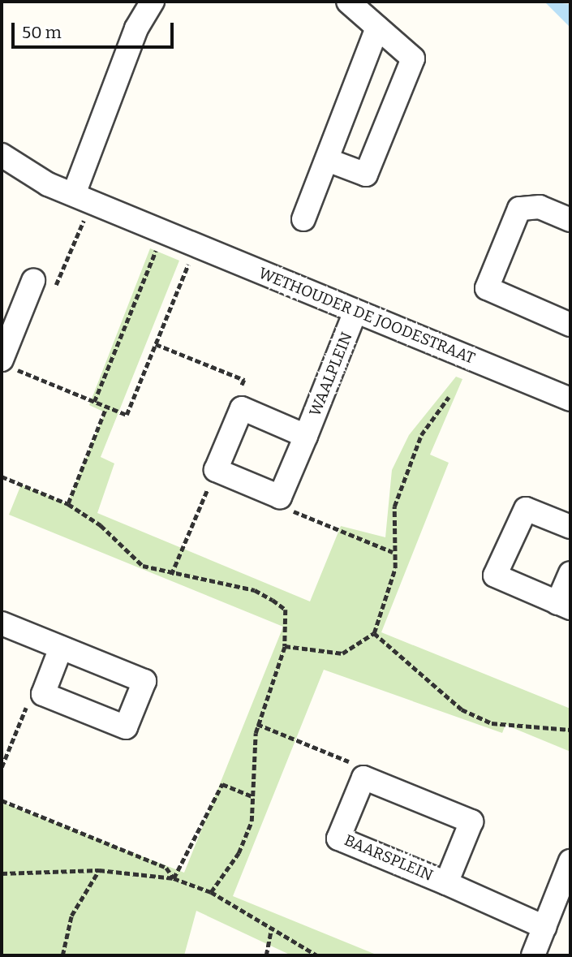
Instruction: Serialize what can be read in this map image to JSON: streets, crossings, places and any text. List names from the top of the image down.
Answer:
{
  "streets": {
    "street": ["WETHOUDER DE JOODESTRAAT", "WAALPLEIN", "BAARSPLEIN"]
  },
  "crossings": [
    ["WETHOUDER DE JOODESTRAAT", "WAALPLEIN"]
  ],
  "scale_bar": "50 m"
}
